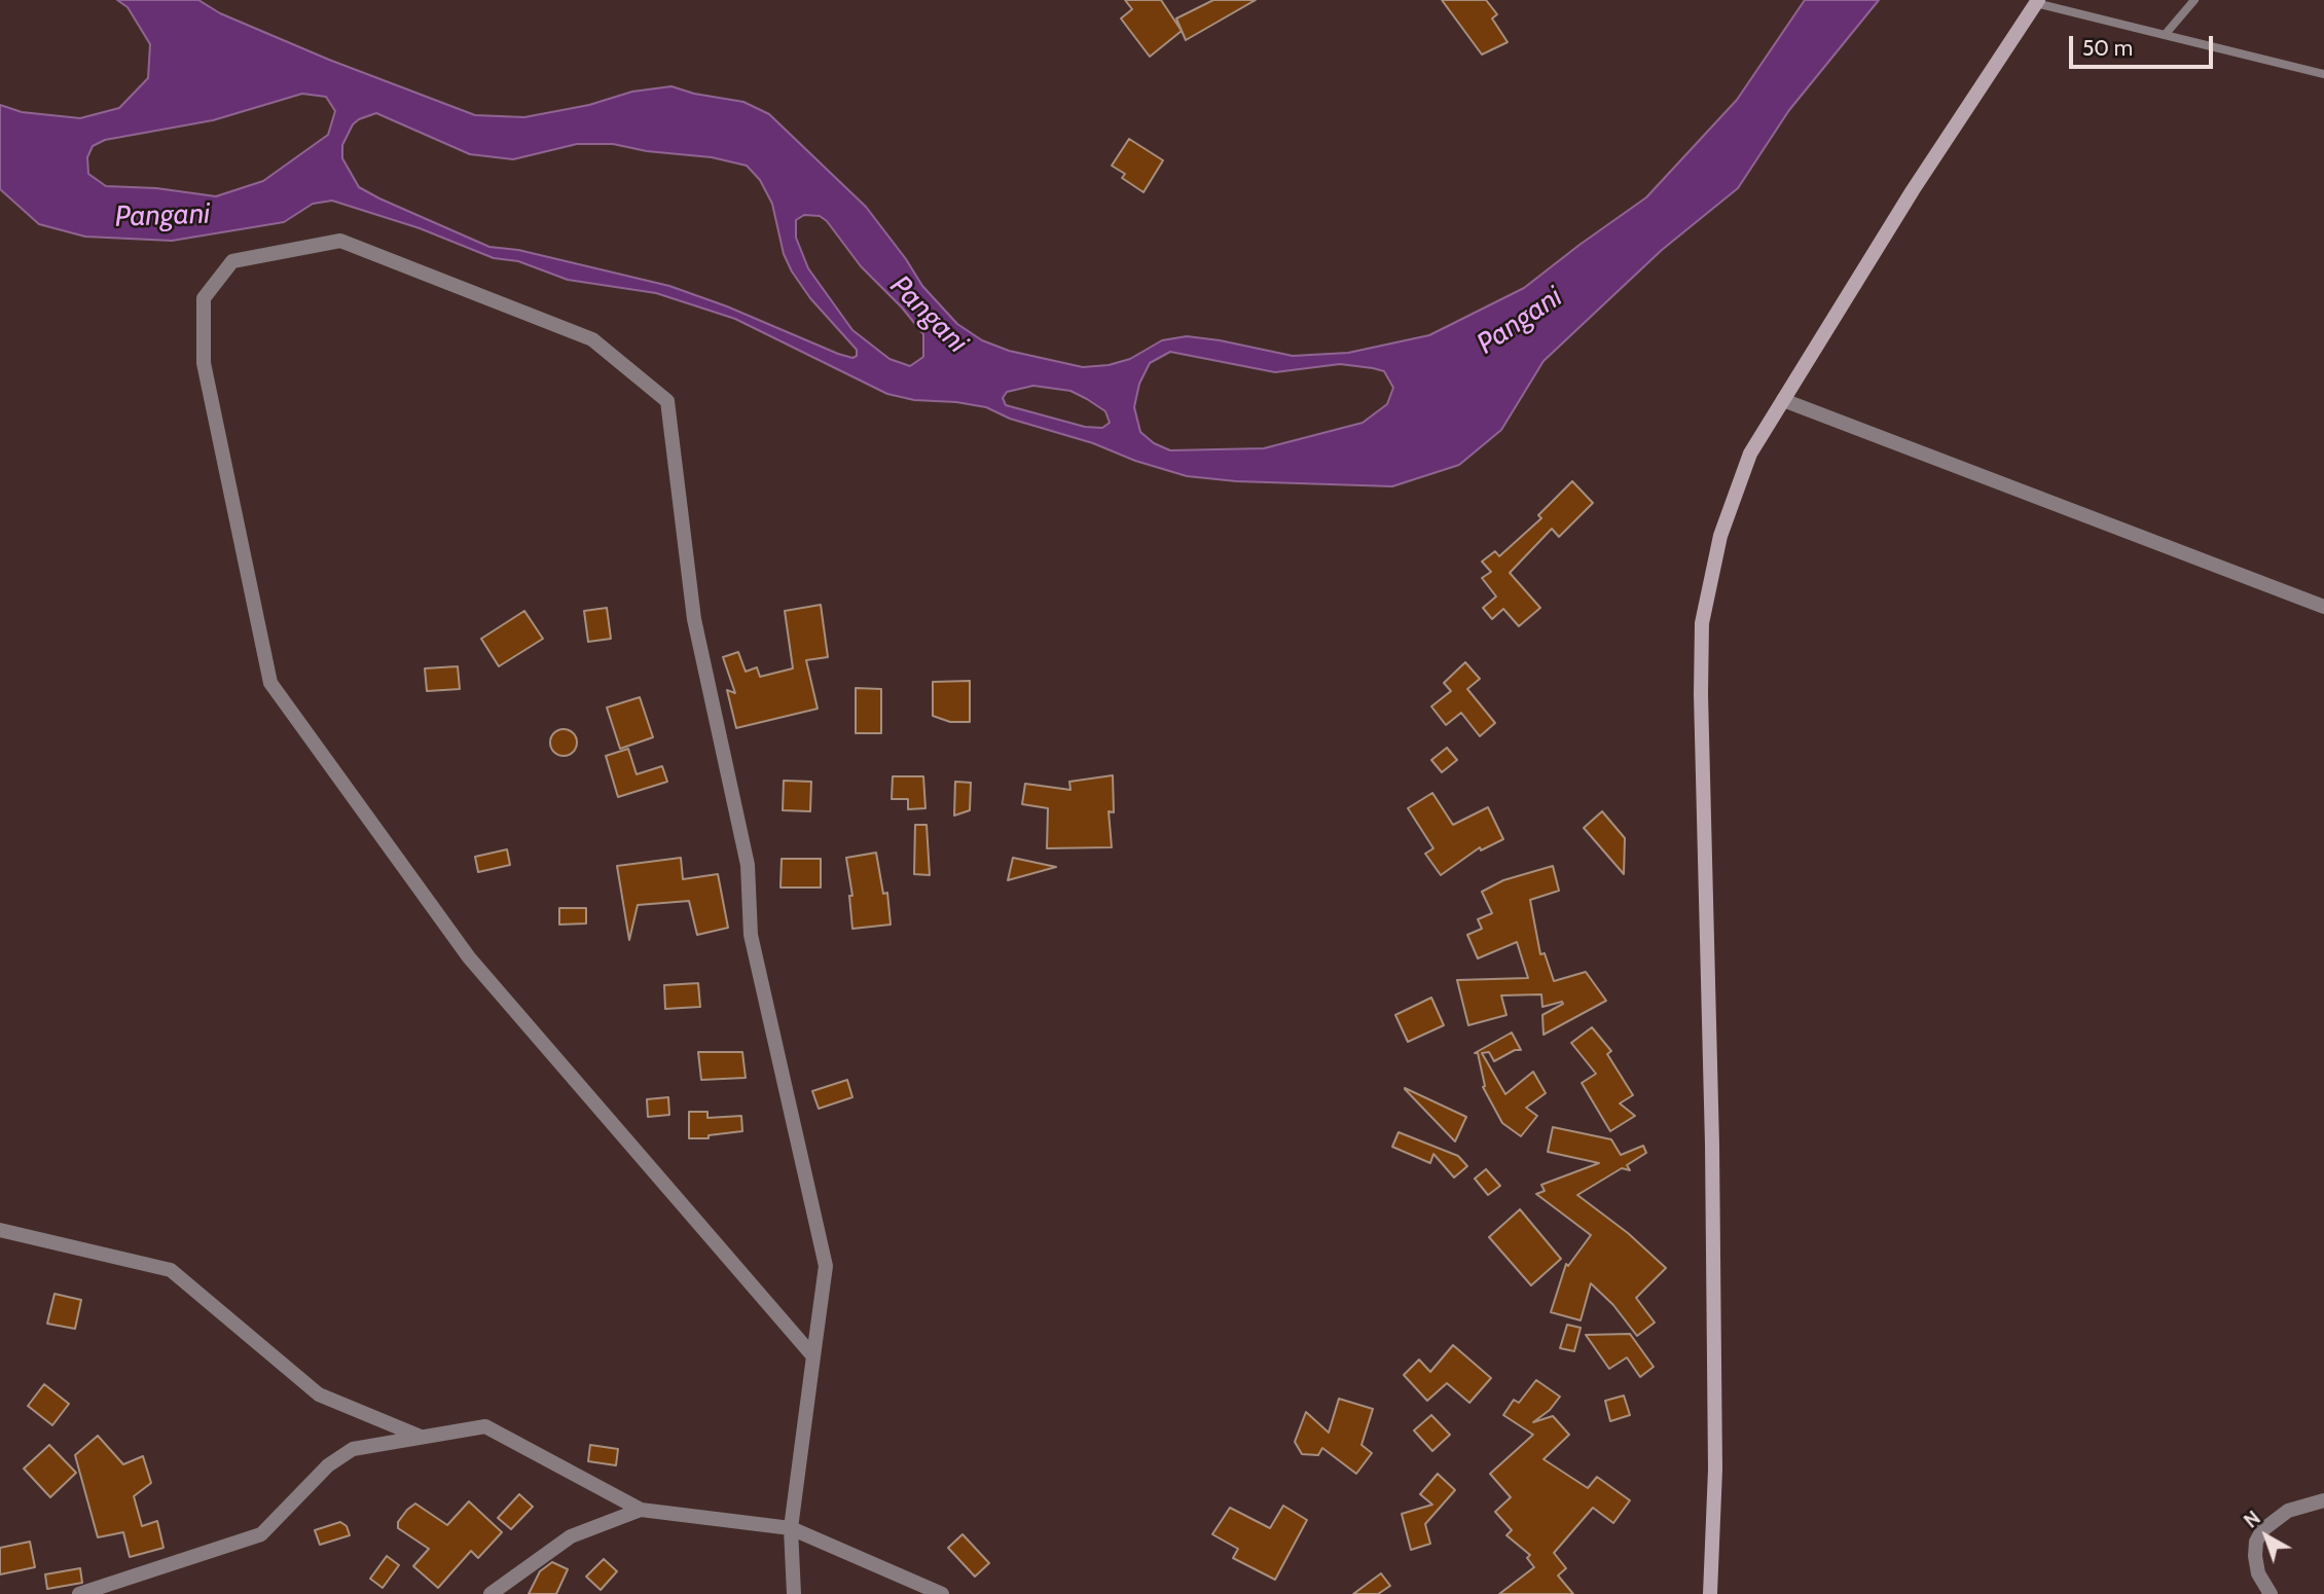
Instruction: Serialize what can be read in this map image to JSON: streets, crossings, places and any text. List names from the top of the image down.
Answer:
{
  "water": ["Pangani"],
  "scale_bar": "50 m",
  "north": "top left"
}
